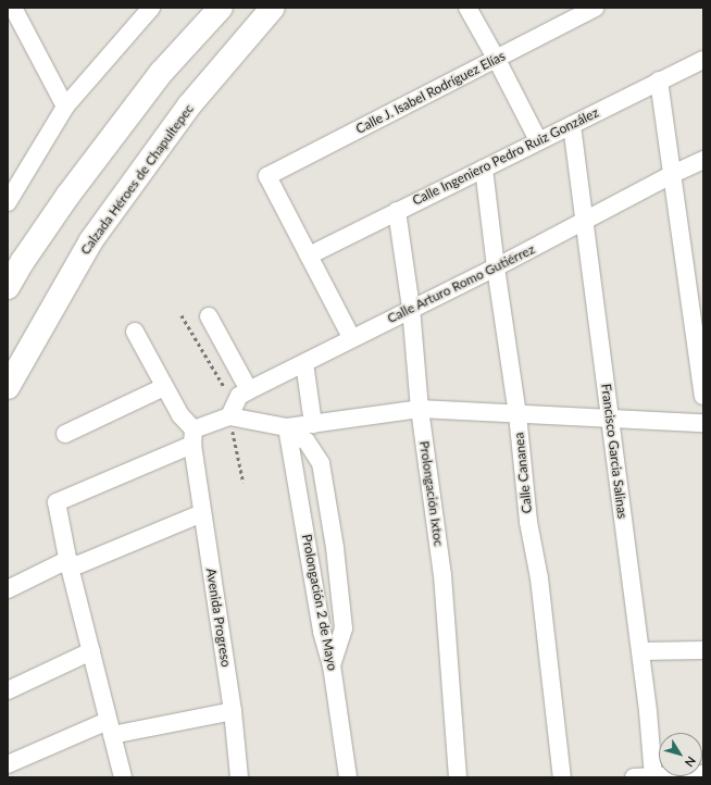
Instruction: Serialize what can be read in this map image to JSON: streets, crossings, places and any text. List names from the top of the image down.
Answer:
{
  "streets": {
    "main road": ["Calzada Héroes de Chapultepec"],
    "street": [
      "Calle J. Isabel Rodríguez Elías",
      "Calle Ingeniero Pedro Ruiz González",
      "Calle Arturo Romo Gutiérrez",
      "Francisco Garcia Salinas",
      "Calle Cananea",
      "Prolongación Ixtoc",
      "Prolongación 2 de Mayo",
      "Avenida Progreso"
    ]
  },
  "crossings": [
    ["Calle J. Isabel Rodríguez Elías", "Calle Ingeniero Pedro Ruiz González"],
    ["Calle Ingeniero Pedro Ruiz González", "Francisco Garcia Salinas"],
    ["Calle Ingeniero Pedro Ruiz González", "Calle Cananea"],
    ["Calle Ingeniero Pedro Ruiz González", "Prolongación Ixtoc"],
    ["Calle Arturo Romo Gutiérrez", "Francisco Garcia Salinas"],
    ["Calle Arturo Romo Gutiérrez", "Calle Cananea"],
    ["Calle Arturo Romo Gutiérrez", "Prolongación Ixtoc"]
  ],
  "north": "bottom right"
}
